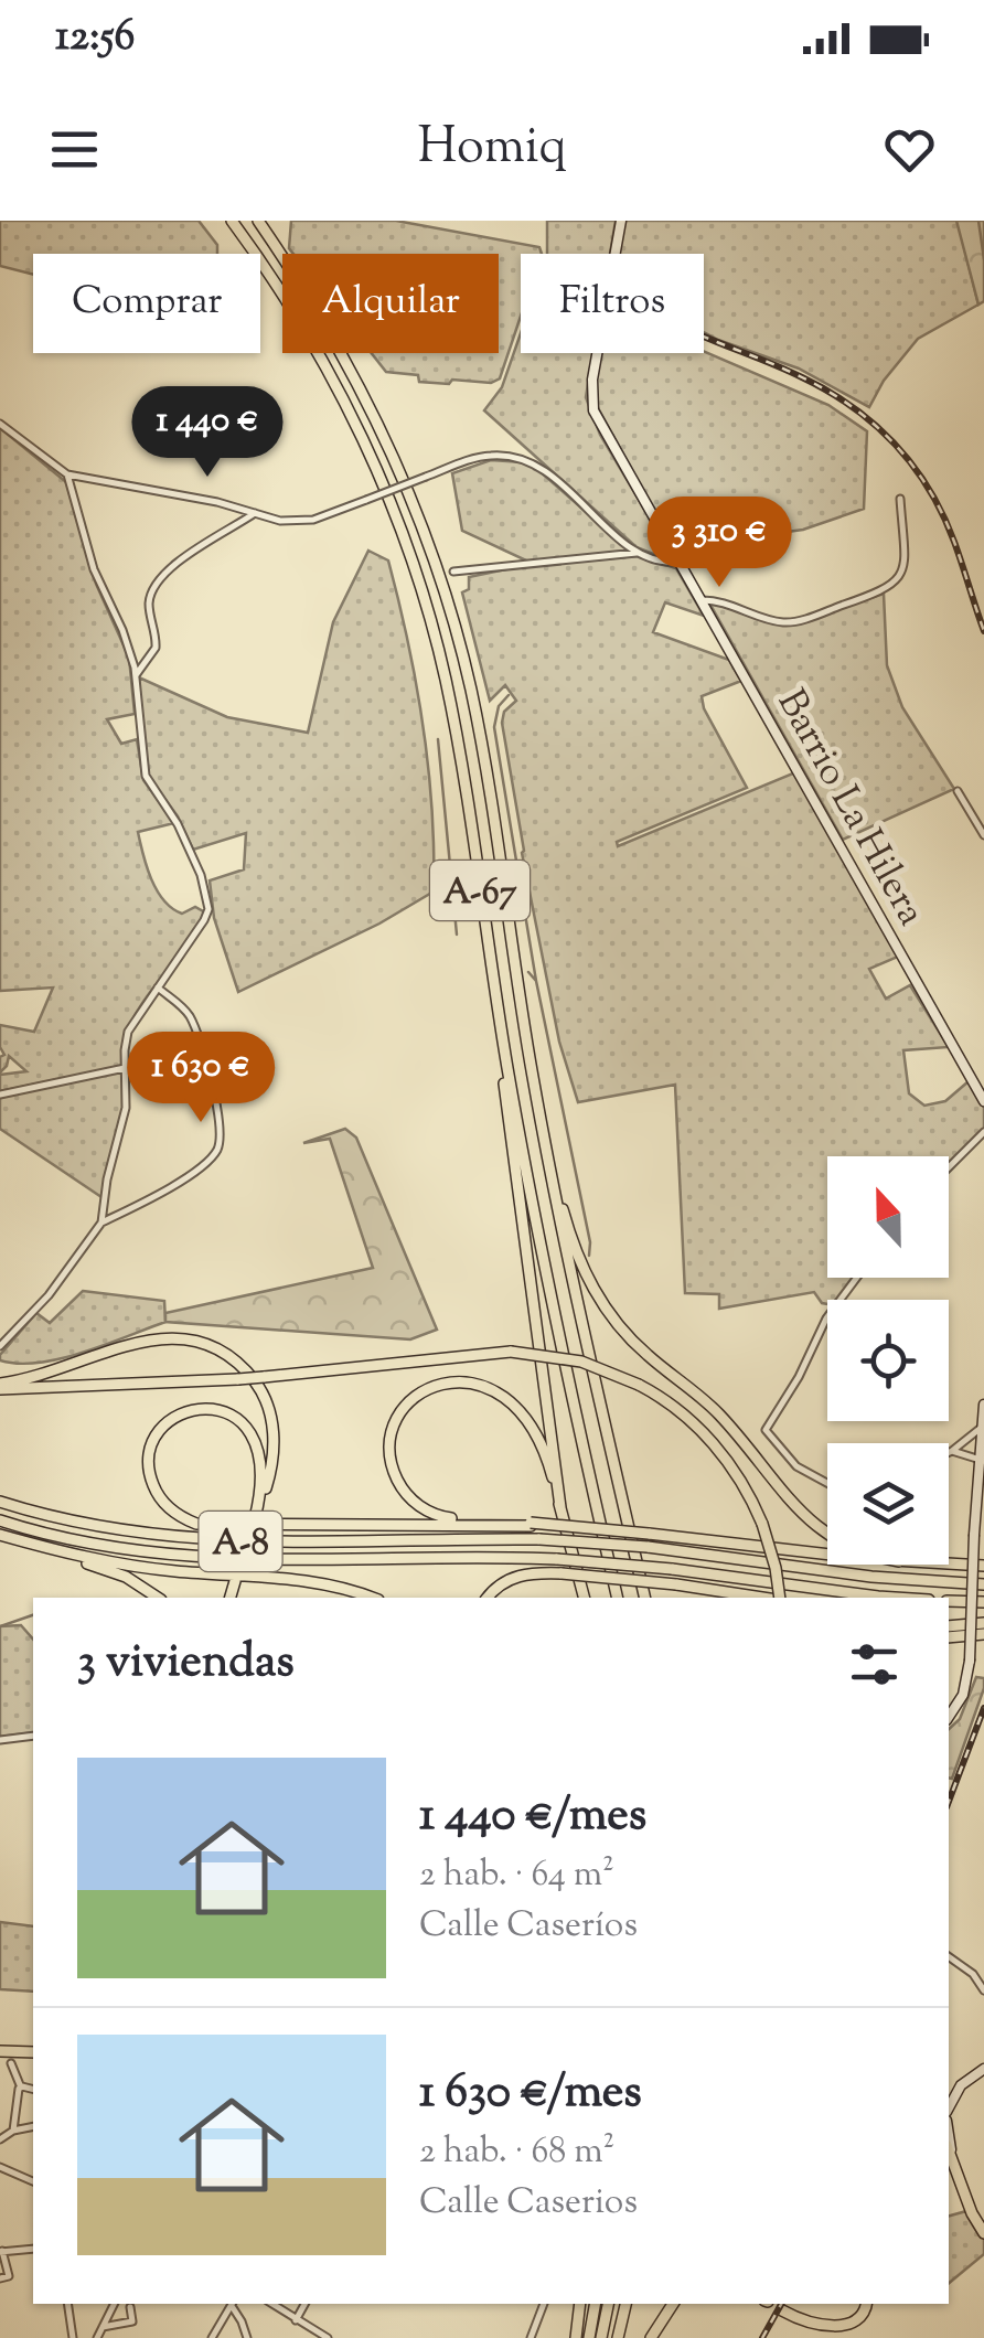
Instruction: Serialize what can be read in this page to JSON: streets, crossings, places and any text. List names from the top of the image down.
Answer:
{
  "streets": {
    "highway": ["A-67", "A-8"],
    "street": ["Barrio La Hilera"]
  },
  "north": "top",
  "page": {
    "status": "12:56",
    "header": "Homiq",
    "chip": ["Comprar", "Alquilar", "Filtros"],
    "price": ["1 440 €", "3 310 €", "1 630 €"],
    "heading": "3 viviendas",
    "list": [
      {
        "name": "1 440 €/mes",
        "note": "2 hab. · 64 m² · Calle Caseríos"
      },
      {
        "name": "1 630 €/mes",
        "note": "2 hab. · 68 m² · Calle Caserios"
      }
    ]
  }
}
